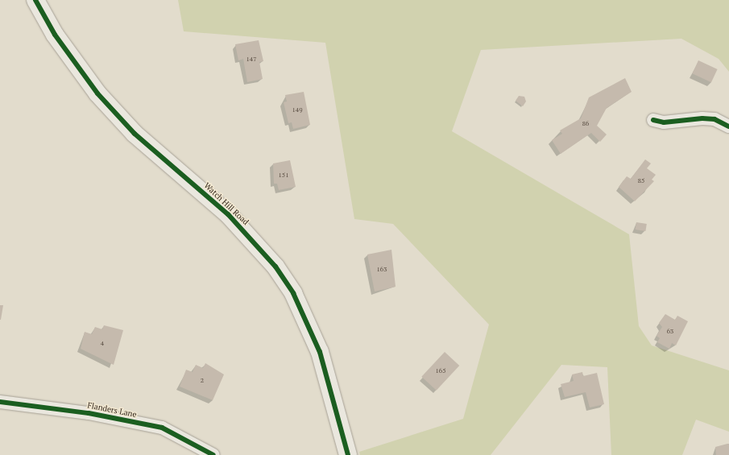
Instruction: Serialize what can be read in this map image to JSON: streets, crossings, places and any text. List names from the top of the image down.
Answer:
{
  "streets": {
    "street": ["Watch Hill Road", "Flanders Lane"]
  },
  "house_numbers": [
    "147",
    "149",
    "86",
    "151",
    "85",
    "163",
    "63",
    "4",
    "165",
    "2"
  ]
}
